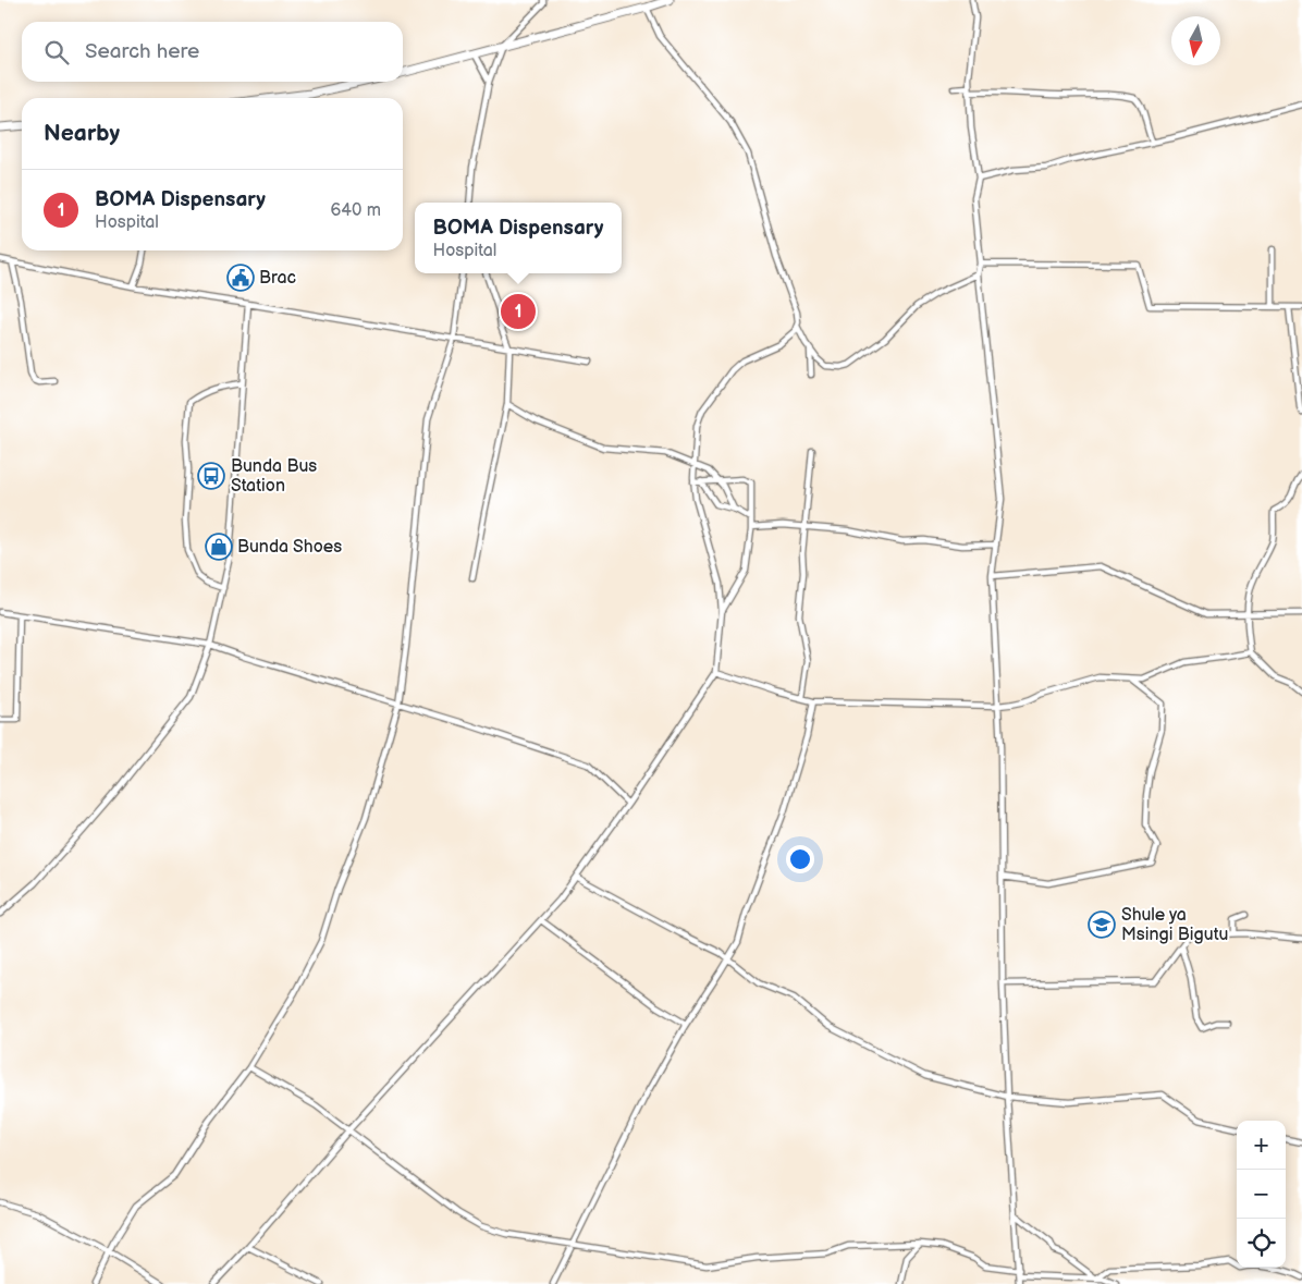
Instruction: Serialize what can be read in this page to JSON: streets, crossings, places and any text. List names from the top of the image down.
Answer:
{
  "places": {
    "public building": ["Brac"],
    "bus stop": ["Bunda Bus Station"],
    "shop": ["Bunda Shoes"],
    "school or university": ["Shule ya Msingi Bigutu"]
  },
  "north": "bottom",
  "page": {
    "search": "Search here",
    "heading": "Nearby",
    "list": [
      {
        "mark": "1",
        "name": "BOMA Dispensary",
        "note": "Hospital",
        "value": "640 m"
      }
    ],
    "popup": ["BOMA Dispensary", "Hospital"],
    "pins": "1",
    "map_buttons": ["+", "−"]
  }
}
